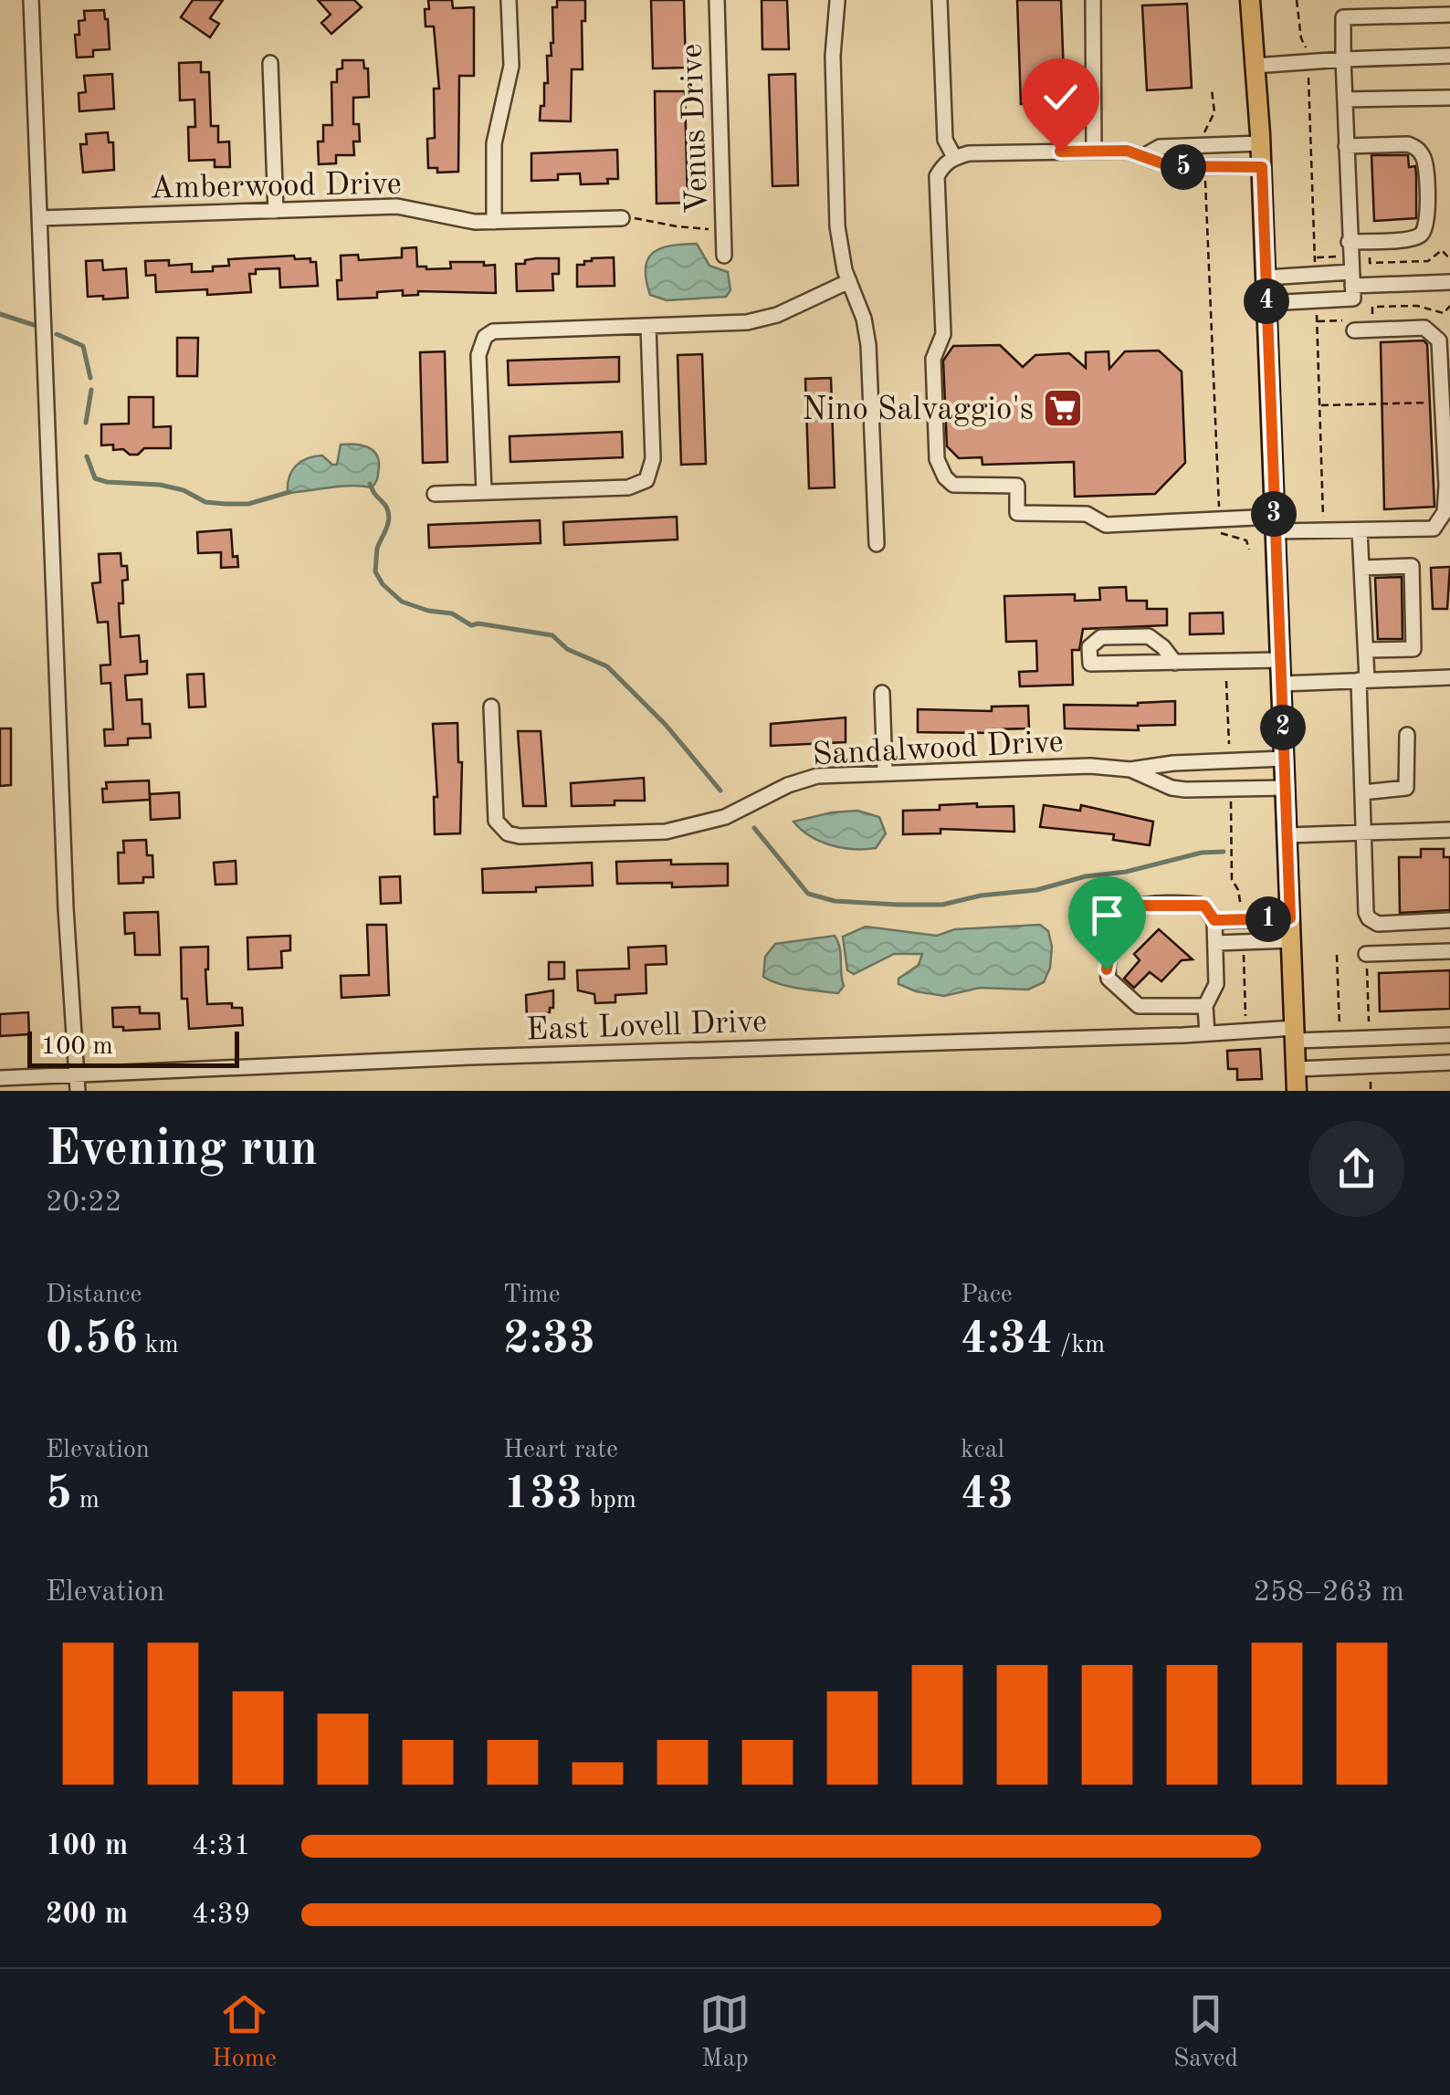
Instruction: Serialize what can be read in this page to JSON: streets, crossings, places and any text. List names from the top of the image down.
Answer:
{
  "streets": {
    "street": [
      "Venus Drive",
      "Amberwood Drive",
      "Sandalwood Drive",
      "East Lovell Drive"
    ]
  },
  "places": {
    "supermarket": ["Nino Salvaggio's"]
  },
  "scale_bar": "100 m",
  "page": {
    "pins": [
      "5",
      "4",
      "3",
      "2",
      "1"
    ],
    "scale": "100 m",
    "heading": ["Evening run", "20:22"],
    "stats": [
      ["Distance", "0.56 km"],
      ["Time", "2:33"],
      ["Pace", "4:34 /km"],
      ["Elevation", "5 m"],
      ["Heart rate", "133 bpm"],
      ["kcal", "43"]
    ],
    "chart": ["Elevation", "258–263 m"],
    "list": [
      {
        "name": "100 m",
        "note": "4:31"
      },
      {
        "name": "200 m",
        "note": "4:39"
      }
    ],
    "tabs": ["Home", "Map", "Saved"]
  }
}
